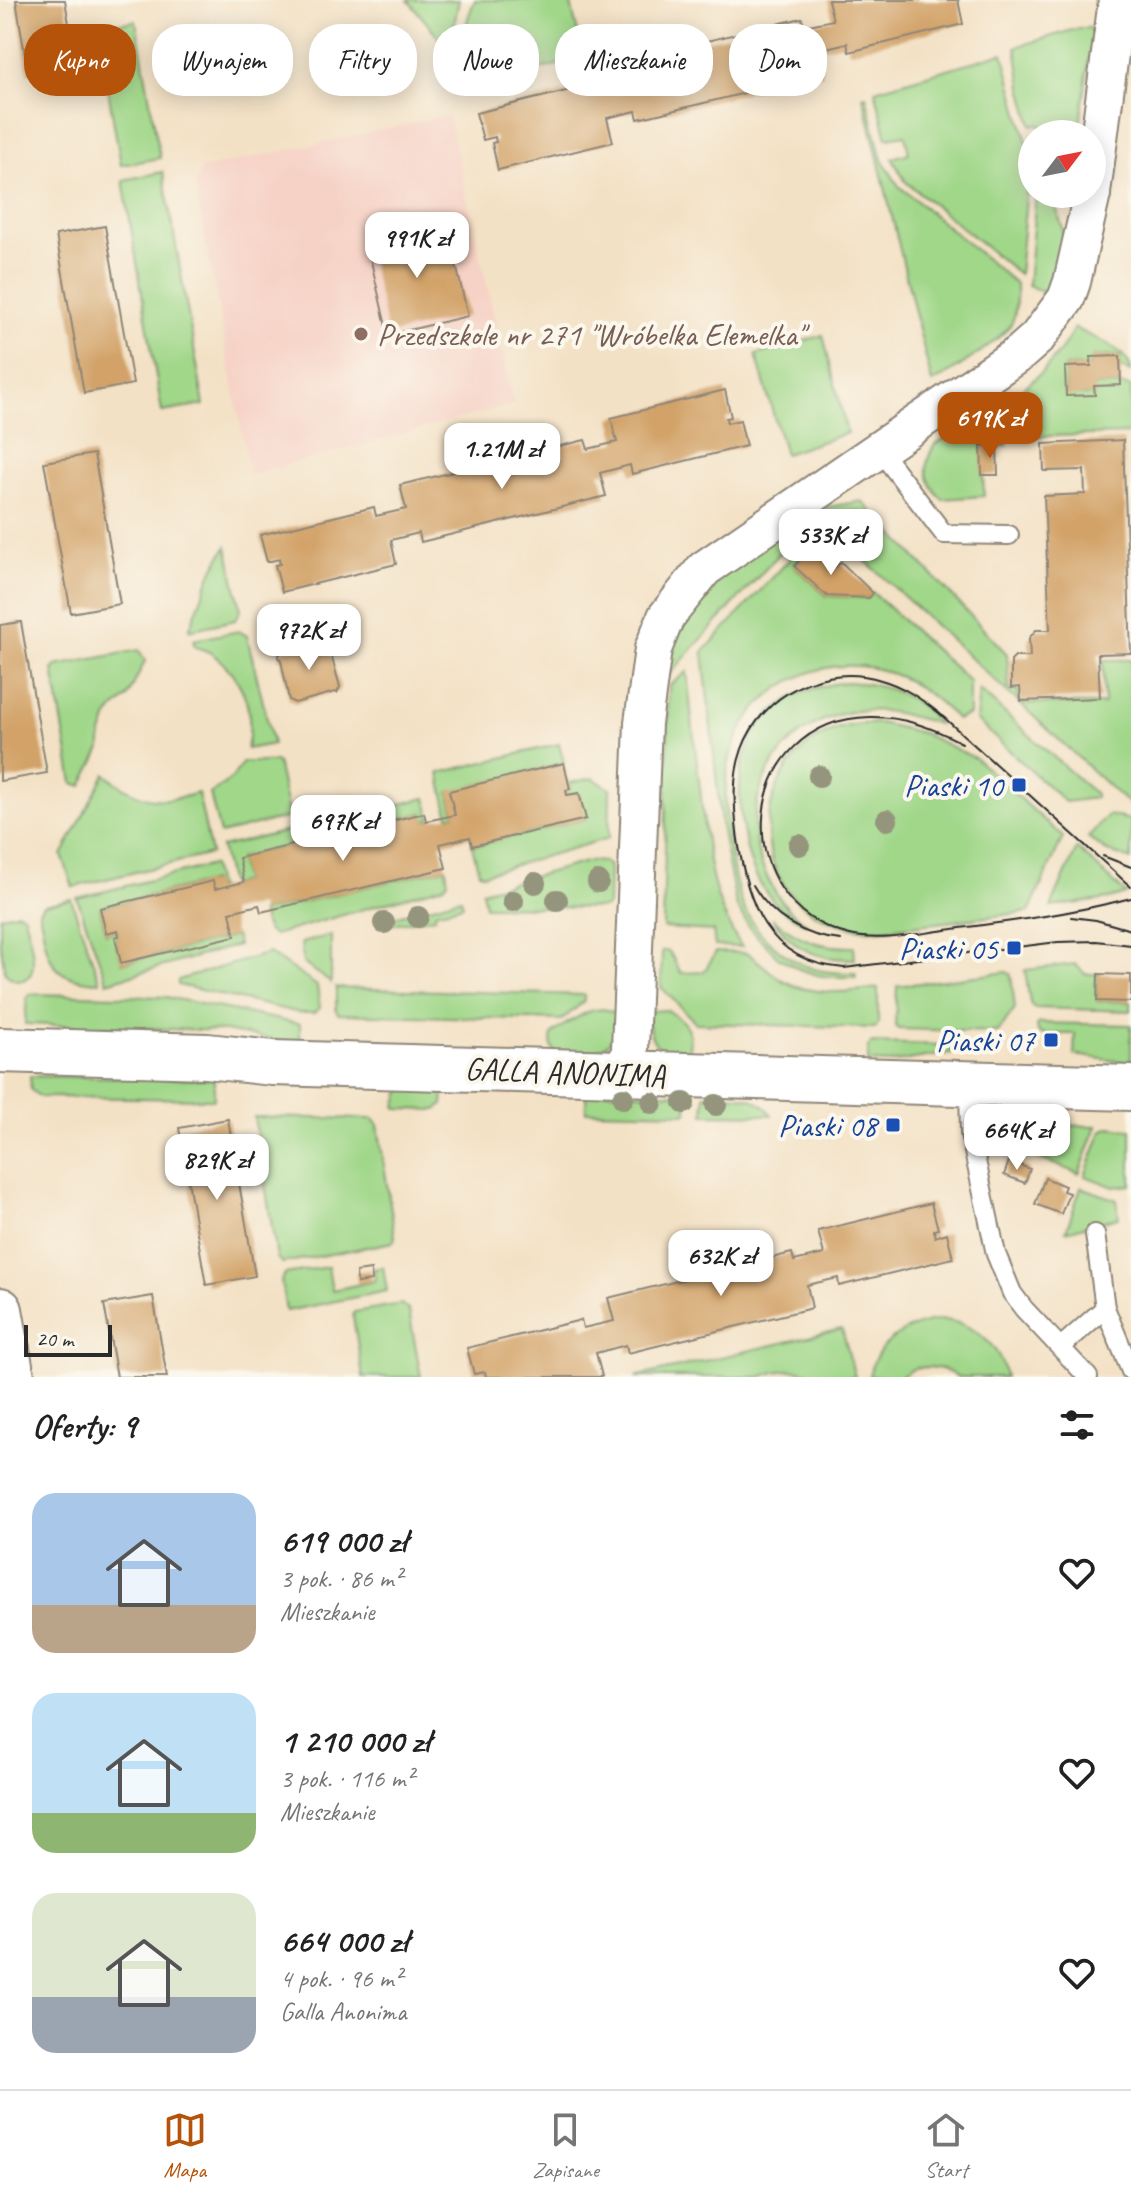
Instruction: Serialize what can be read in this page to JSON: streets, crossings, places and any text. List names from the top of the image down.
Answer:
{
  "streets": {
    "street": ["GALLA ANONIMA"]
  },
  "places": {
    "other": ["Przedszkole nr 271 \"Wróbelka Elemelka\""],
    "transit": [
      "Piaski 10",
      "Piaski 05",
      "Piaski 07",
      "Piaski 08"
    ]
  },
  "scale_bar": "20 m",
  "north": "top right",
  "page": {
    "chip": [
      "Kupno",
      "Wynajem",
      "Filtry",
      "Nowe",
      "Mieszkanie",
      "Dom"
    ],
    "price": [
      "991K zł",
      "619K zł",
      "1.21M zł",
      "533K zł",
      "972K zł",
      "697K zł",
      "664K zł",
      "829K zł",
      "632K zł"
    ],
    "scale": "20 m",
    "heading": "Oferty: 9",
    "list": [
      {
        "name": "619 000 zł",
        "note": "3 pok. · 86 m² · Mieszkanie"
      },
      {
        "name": "1 210 000 zł",
        "note": "3 pok. · 116 m² · Mieszkanie"
      },
      {
        "name": "664 000 zł",
        "note": "4 pok. · 96 m² · Galla Anonima"
      }
    ],
    "tabs": ["Mapa", "Zapisane", "Start"]
  }
}
